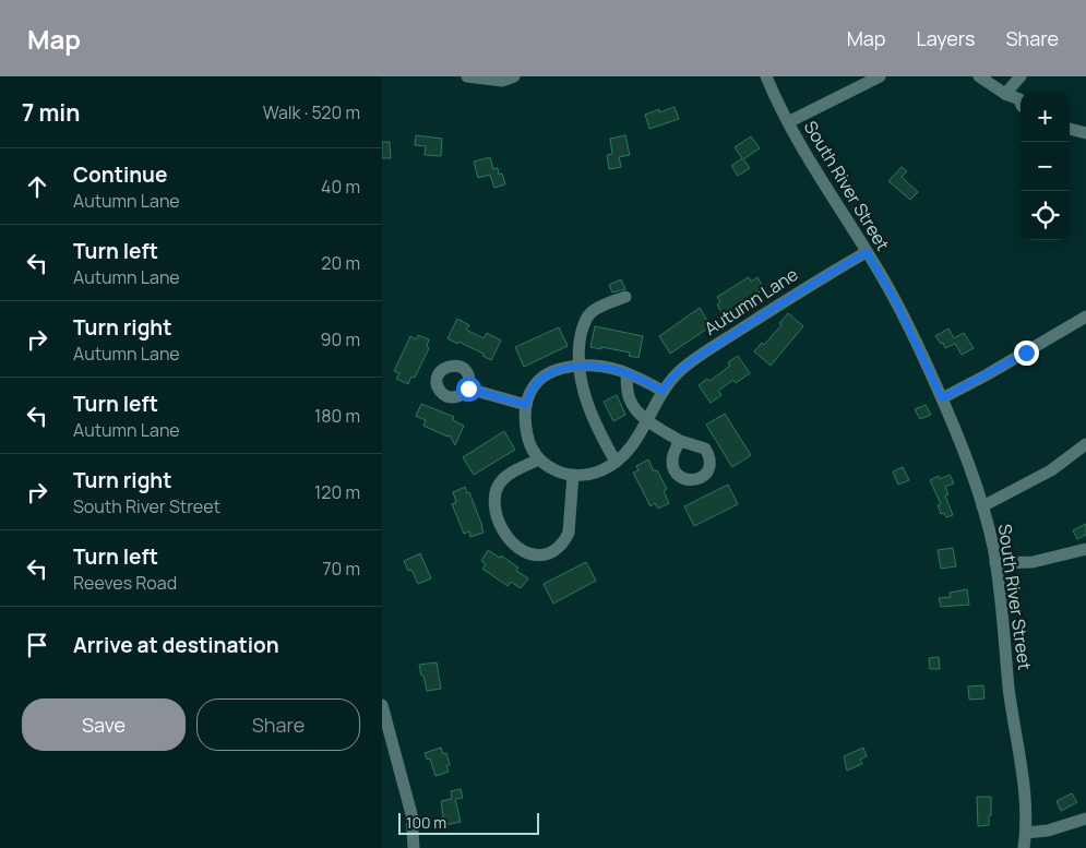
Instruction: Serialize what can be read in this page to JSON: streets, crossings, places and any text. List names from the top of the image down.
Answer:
{
  "streets": {
    "street": ["South River Street", "Autumn Lane"]
  },
  "crossings": [
    ["South River Street", "Autumn Lane"]
  ],
  "scale_bar": "100 m",
  "page": {
    "header": "Map",
    "nav": ["Map", "Layers", "Share"],
    "heading": ["7 min", "Walk · 520 m"],
    "map_buttons": ["+", "−"],
    "list": [
      ["Continue", "Autumn Lane", "40 m"],
      ["Turn left", "Autumn Lane", "20 m"],
      ["Turn right", "Autumn Lane", "90 m"],
      ["Turn left", "Autumn Lane", "180 m"],
      ["Turn right", "South River Street", "120 m"],
      ["Turn left", "Reeves Road", "70 m"],
      "Arrive at destination"
    ],
    "buttons": ["Save", "Share"],
    "scale": "100 m"
  }
}
